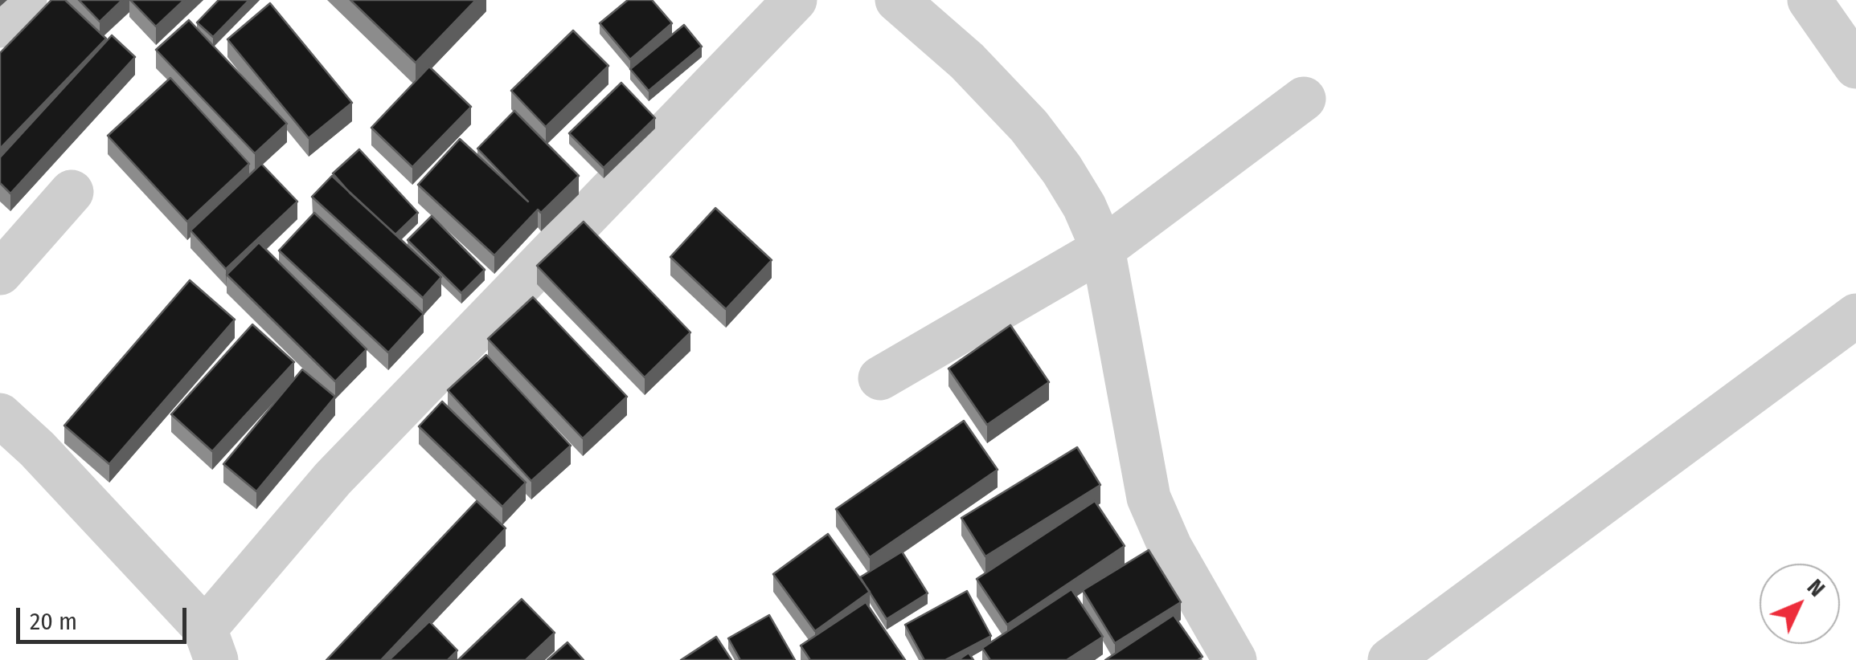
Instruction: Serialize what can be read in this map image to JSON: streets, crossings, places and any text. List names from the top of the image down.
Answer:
{
  "scale_bar": "20 m",
  "north": "top right"
}
